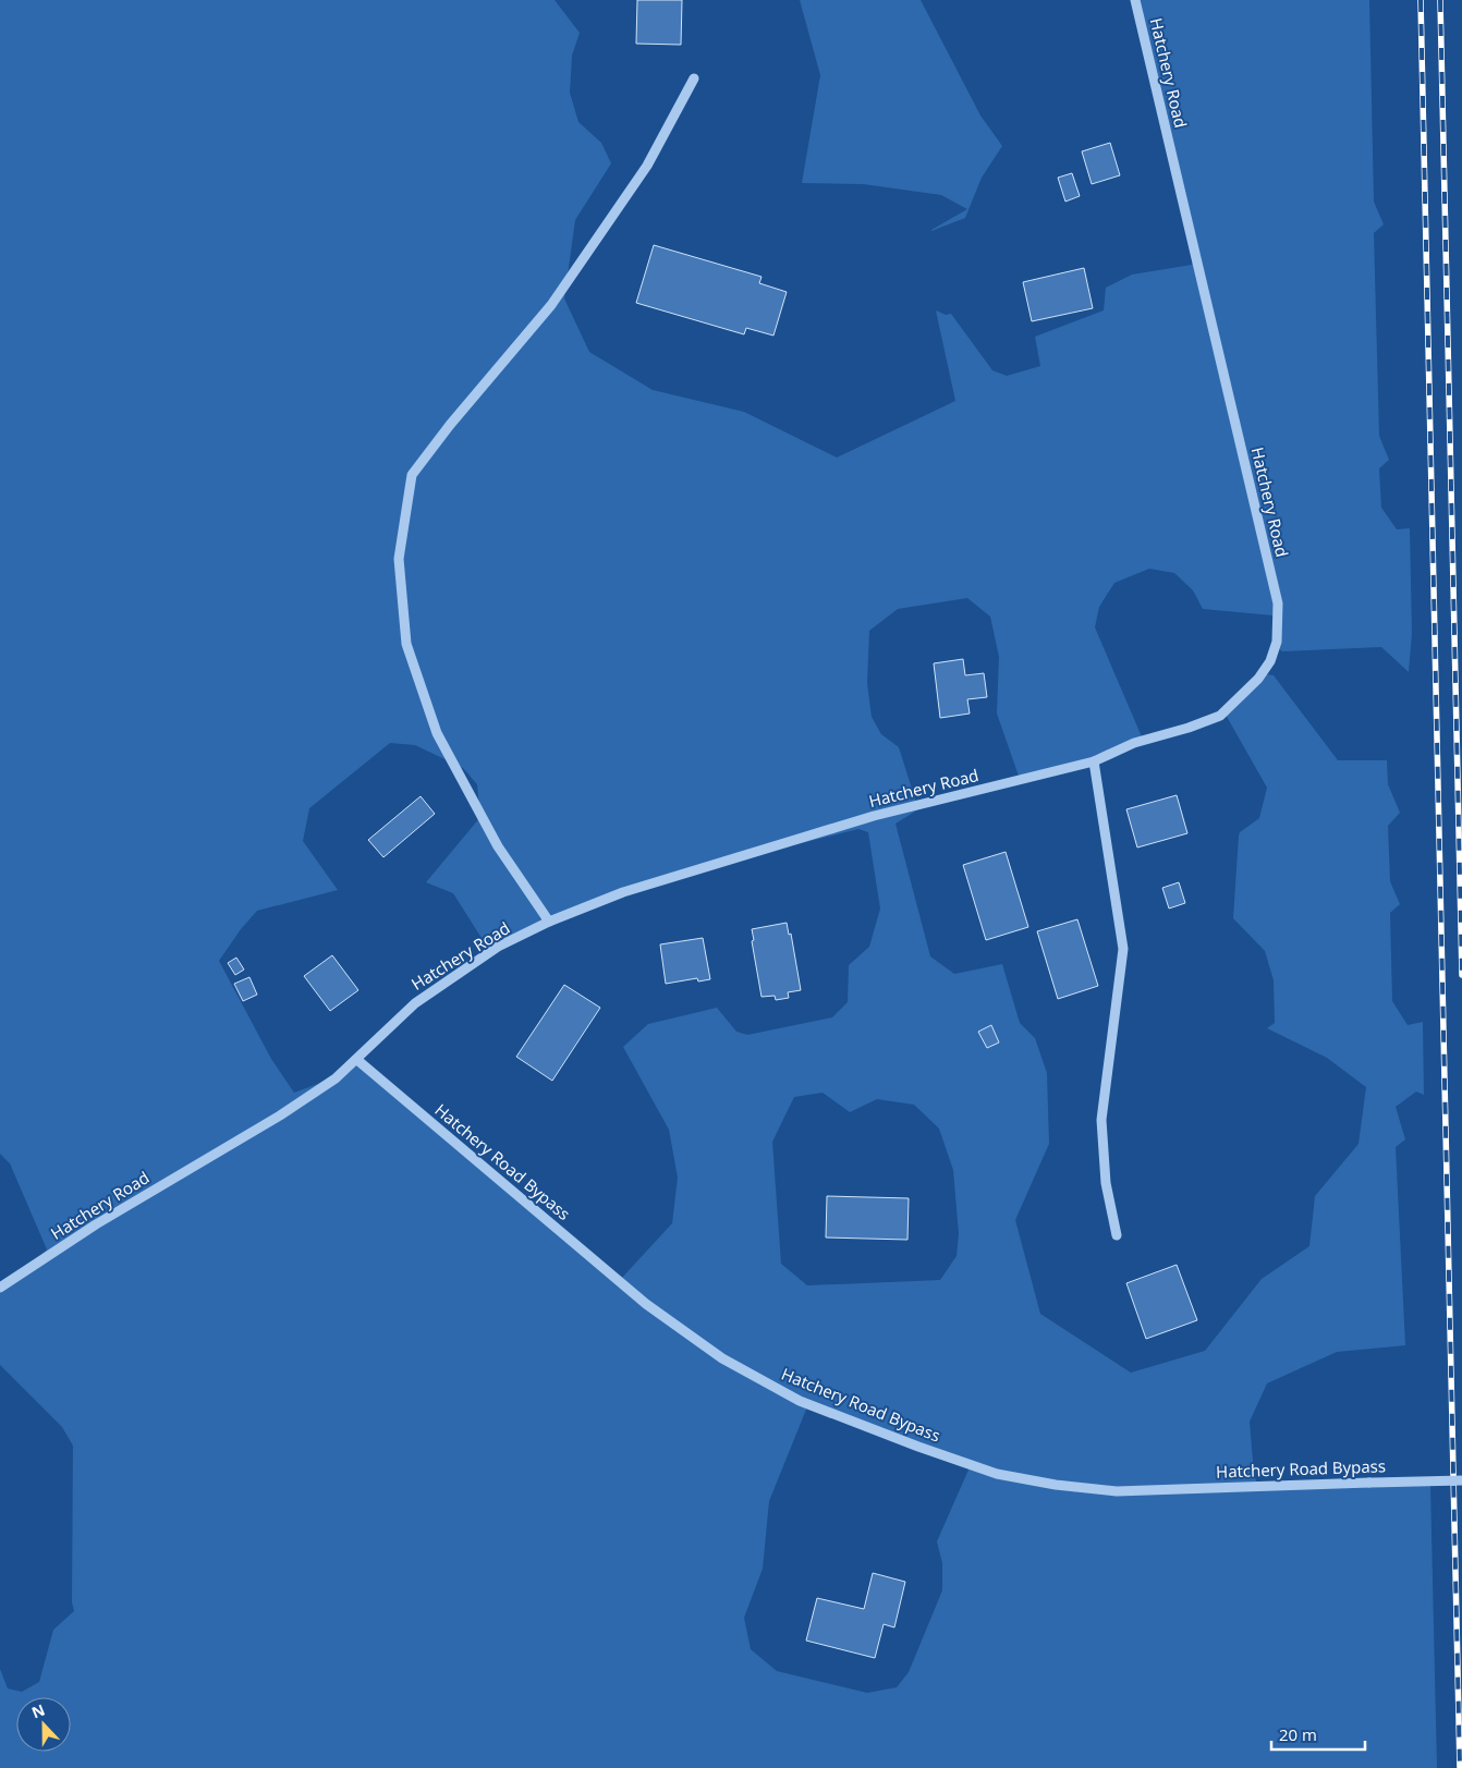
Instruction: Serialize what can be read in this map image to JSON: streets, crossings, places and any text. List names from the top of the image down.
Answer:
{
  "streets": {
    "street": ["Hatchery Road", "Hatchery Road Bypass"]
  },
  "crossings": [
    ["Hatchery Road", "Hatchery Road Bypass"]
  ],
  "scale_bar": "20 m",
  "north": "top"
}
